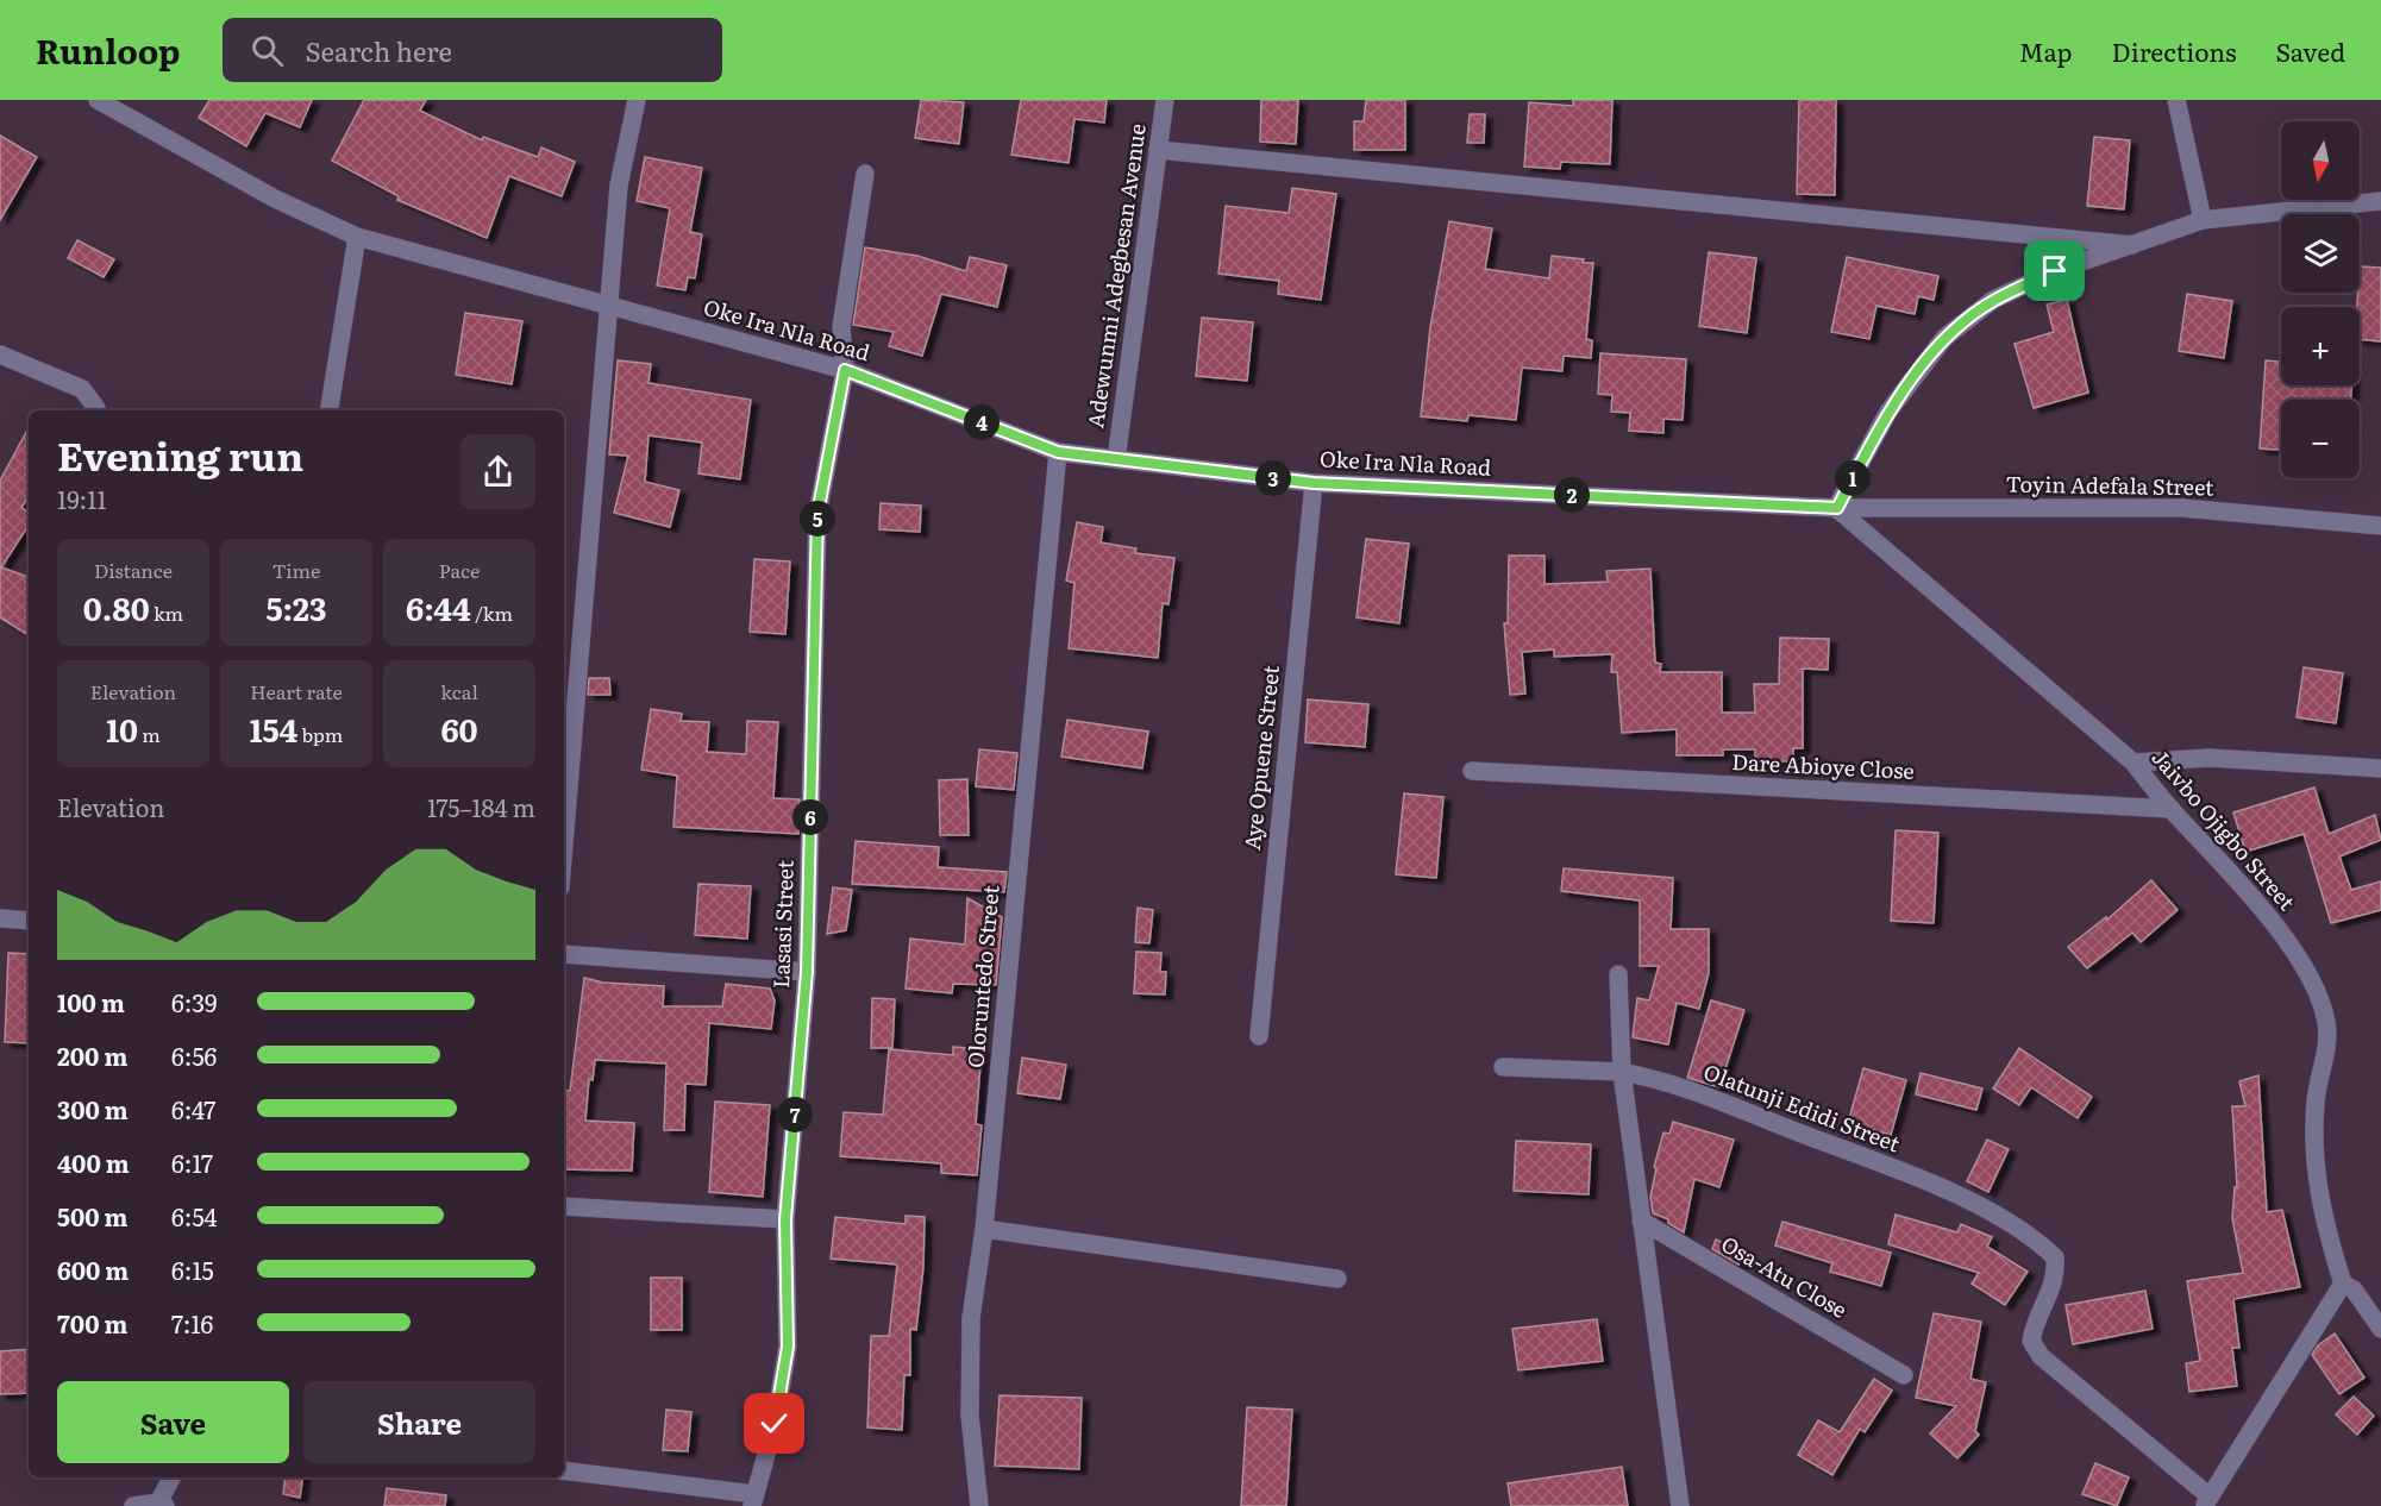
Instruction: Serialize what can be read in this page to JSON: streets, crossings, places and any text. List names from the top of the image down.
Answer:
{
  "streets": {
    "street": [
      "Adewunmi Adegbesan Avenue",
      "Oke Ira Nla Road",
      "Toyin Adefala Street",
      "Aye Opuene Street",
      "Dare Abioye Close",
      "Jaivbo Ojigbo Street",
      "Lasasi Street",
      "Oloruntedo Street",
      "Olatunji Edidi Street",
      "Osa-Atu Close"
    ]
  },
  "crossings": [
    ["Adewunmi Adegbesan Avenue", "Oke Ira Nla Road"],
    ["Oke Ira Nla Road", "Toyin Adefala Street"],
    ["Oke Ira Nla Road", "Aye Opuene Street"],
    ["Oke Ira Nla Road", "Jaivbo Ojigbo Street"],
    ["Oke Ira Nla Road", "Lasasi Street"],
    ["Oke Ira Nla Road", "Oloruntedo Street"],
    ["Toyin Adefala Street", "Jaivbo Ojigbo Street"],
    ["Dare Abioye Close", "Jaivbo Ojigbo Street"]
  ],
  "north": "bottom",
  "page": {
    "header": "Runloop",
    "search": "Search here",
    "nav": ["Map", "Directions", "Saved"],
    "map_buttons": ["+", "−"],
    "pins": [
      "4",
      "1",
      "3",
      "2",
      "5",
      "6",
      "7"
    ],
    "heading": ["Evening run", "19:11"],
    "stats": [
      ["Distance", "0.80 km"],
      ["Time", "5:23"],
      ["Pace", "6:44 /km"],
      ["Elevation", "10 m"],
      ["Heart rate", "154 bpm"],
      ["kcal", "60"]
    ],
    "chart": ["Elevation", "175–184 m"],
    "list": [
      {
        "name": "100 m",
        "note": "6:39"
      },
      {
        "name": "200 m",
        "note": "6:56"
      },
      {
        "name": "300 m",
        "note": "6:47"
      },
      {
        "name": "400 m",
        "note": "6:17"
      },
      {
        "name": "500 m",
        "note": "6:54"
      },
      {
        "name": "600 m",
        "note": "6:15"
      },
      {
        "name": "700 m",
        "note": "7:16"
      }
    ],
    "buttons": ["Save", "Share"]
  }
}
